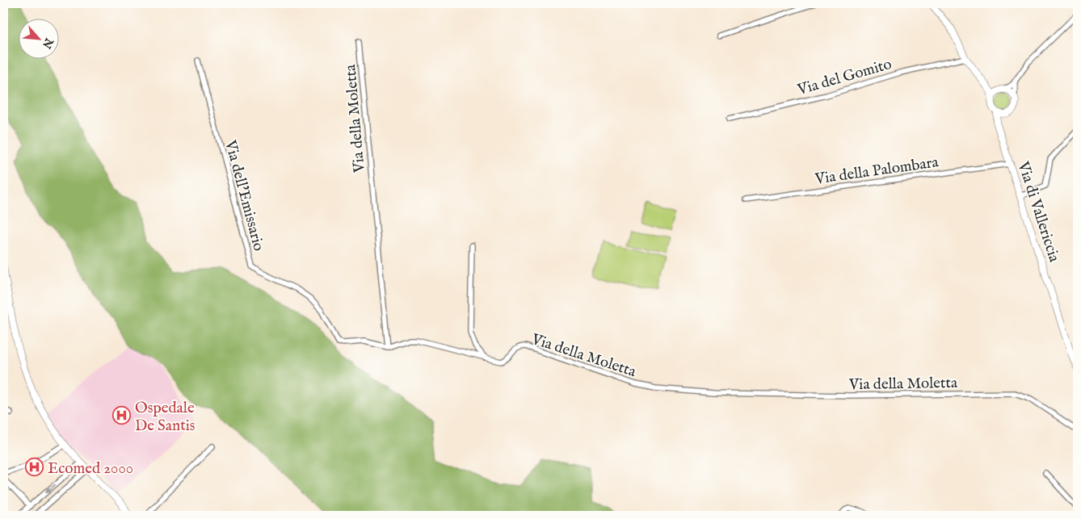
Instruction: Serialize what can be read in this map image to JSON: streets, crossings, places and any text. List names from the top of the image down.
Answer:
{
  "streets": {
    "street": [
      "Via del Gomito",
      "Via della Moletta",
      "Via della Palombara",
      "Via dell'Emissario",
      "Via di Vallericcia"
    ]
  },
  "crossings": [
    ["Via del Gomito", "Via di Vallericcia"],
    ["Via della Moletta", "Via dell'Emissario"],
    ["Via della Palombara", "Via di Vallericcia"]
  ],
  "places": {
    "hospital": ["Ospedale De Santis", "Ecomed 2000"]
  },
  "north": "bottom right"
}
